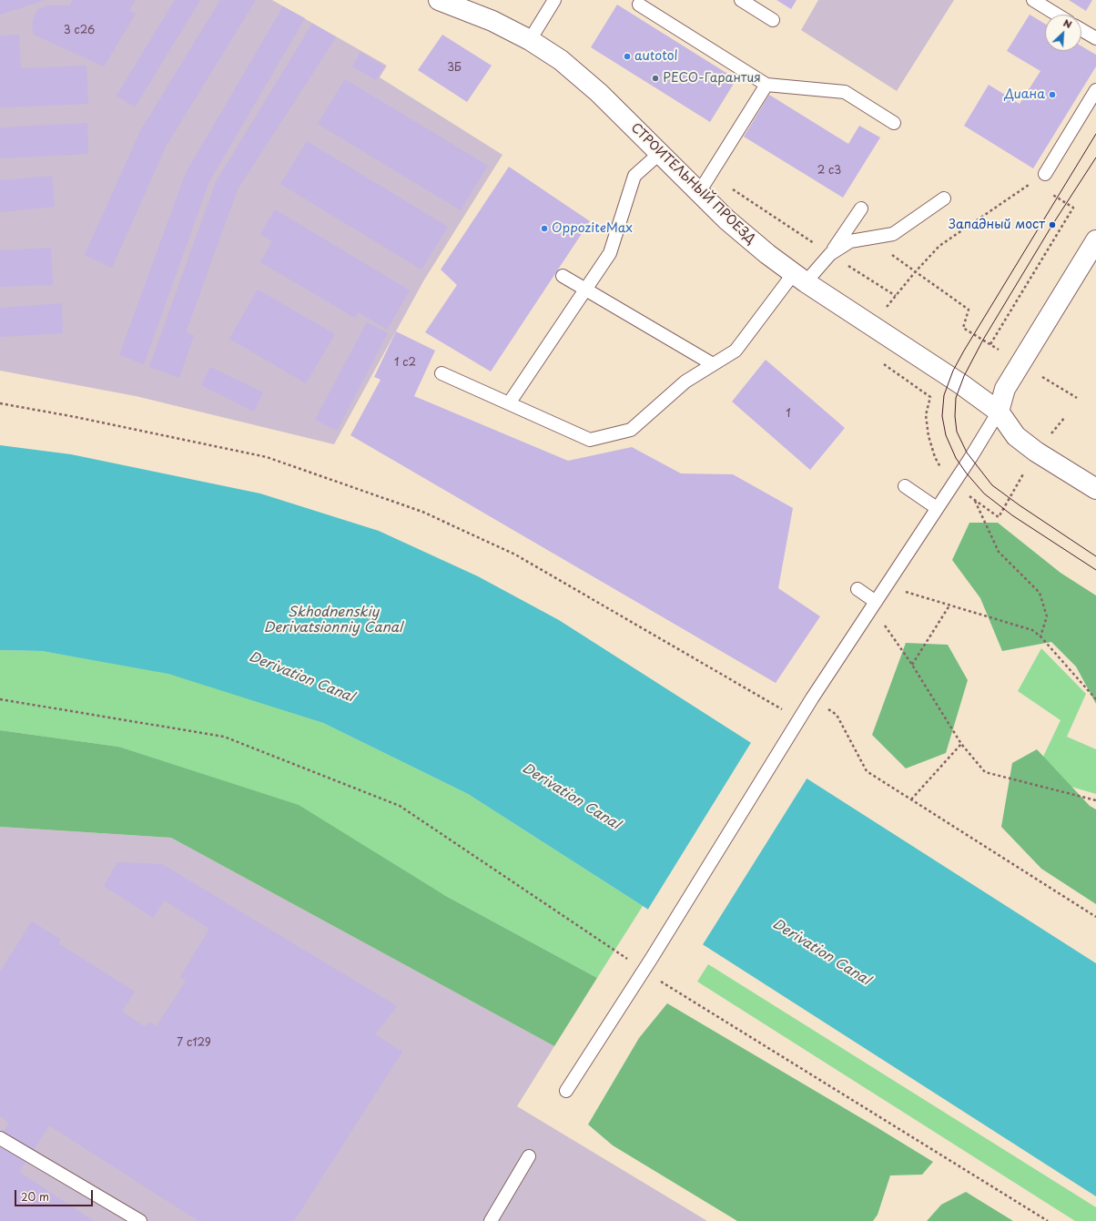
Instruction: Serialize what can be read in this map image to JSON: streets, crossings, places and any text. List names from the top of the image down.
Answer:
{
  "streets": {
    "street": ["СТРОИТЕЛЬНЫЙ ПРОЕЗД"]
  },
  "water": ["Skhodnenskiy Derivatsionniy Canal", "Derivation Canal"],
  "places": [
    "autotol",
    "РЕСО-Гарантия",
    "Диана",
    "Западный мост",
    "OppoziteMax"
  ],
  "house_numbers": [
    "3 с26",
    "3Б",
    "2 с3",
    "1 с2",
    "1",
    "7 с129"
  ],
  "scale_bar": "20 m",
  "north": "top right"
}
